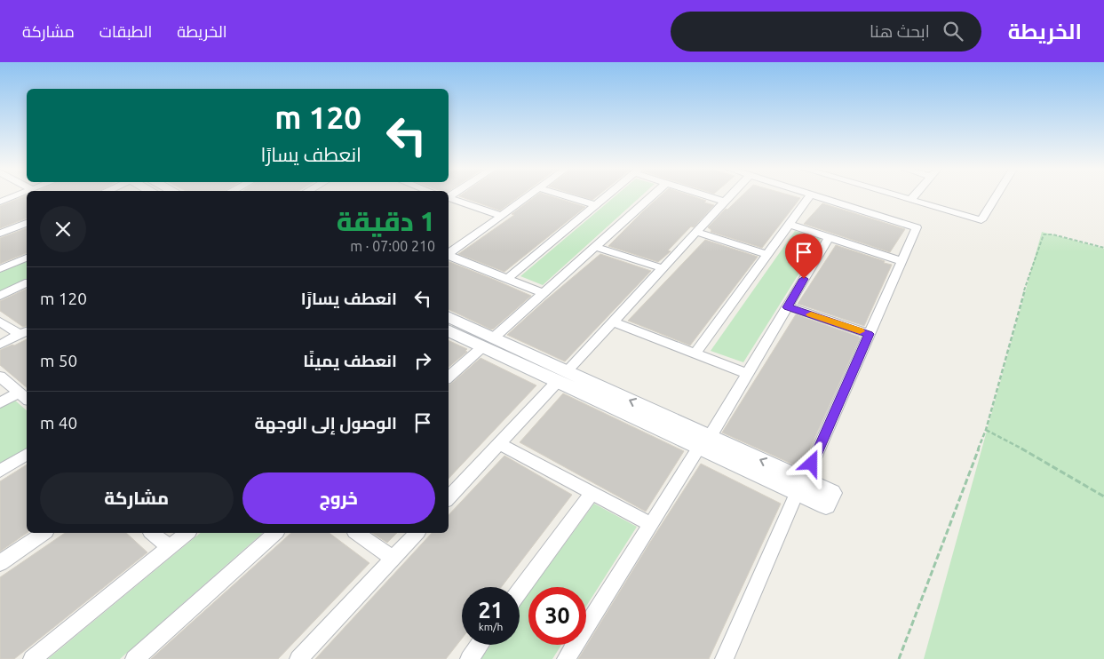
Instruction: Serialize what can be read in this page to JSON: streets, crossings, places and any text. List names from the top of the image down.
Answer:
{
  "page": {
    "header": "الخريطة",
    "search": "ابحث هنا",
    "nav": ["الخريطة", "الطبقات", "مشاركة"],
    "turn": ["120 m", "انعطف يسارًا"],
    "heading": ["1 دقيقة", "210 m · 07:00"],
    "list": [
      {
        "name": "انعطف يسارًا",
        "value": "120 m"
      },
      {
        "name": "انعطف يمينًا",
        "value": "50 m"
      },
      {
        "name": "الوصول إلى الوجهة",
        "value": "40 m"
      }
    ],
    "buttons": ["خروج", "مشاركة"],
    "speed": "21 km/h",
    "limit": "30"
  }
}
